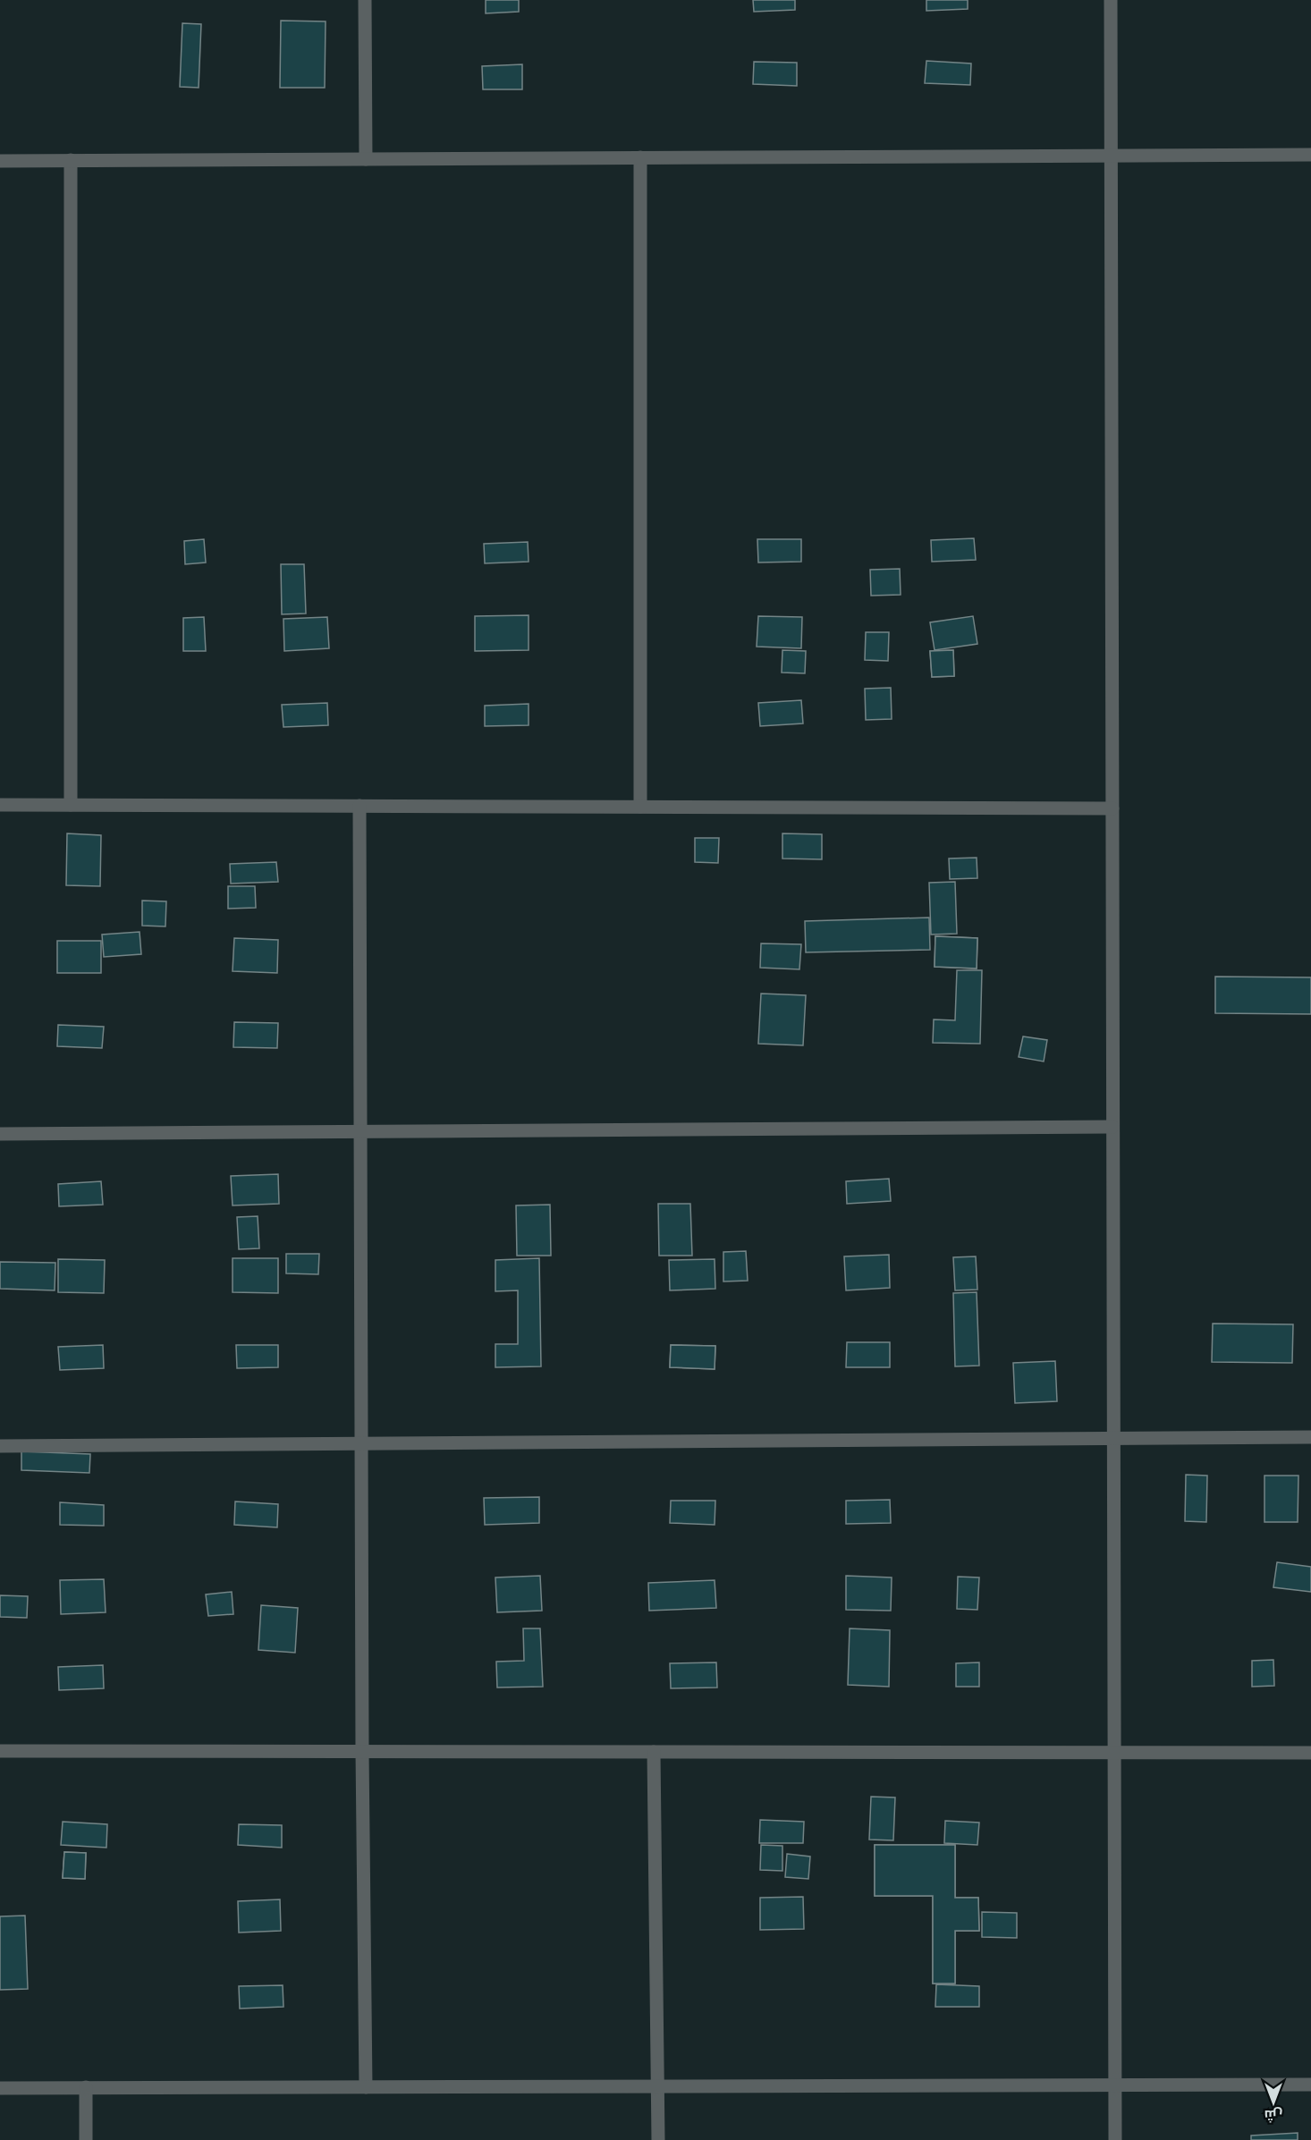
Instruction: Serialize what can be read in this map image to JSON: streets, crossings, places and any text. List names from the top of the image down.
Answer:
{
  "north": "bottom"
}
